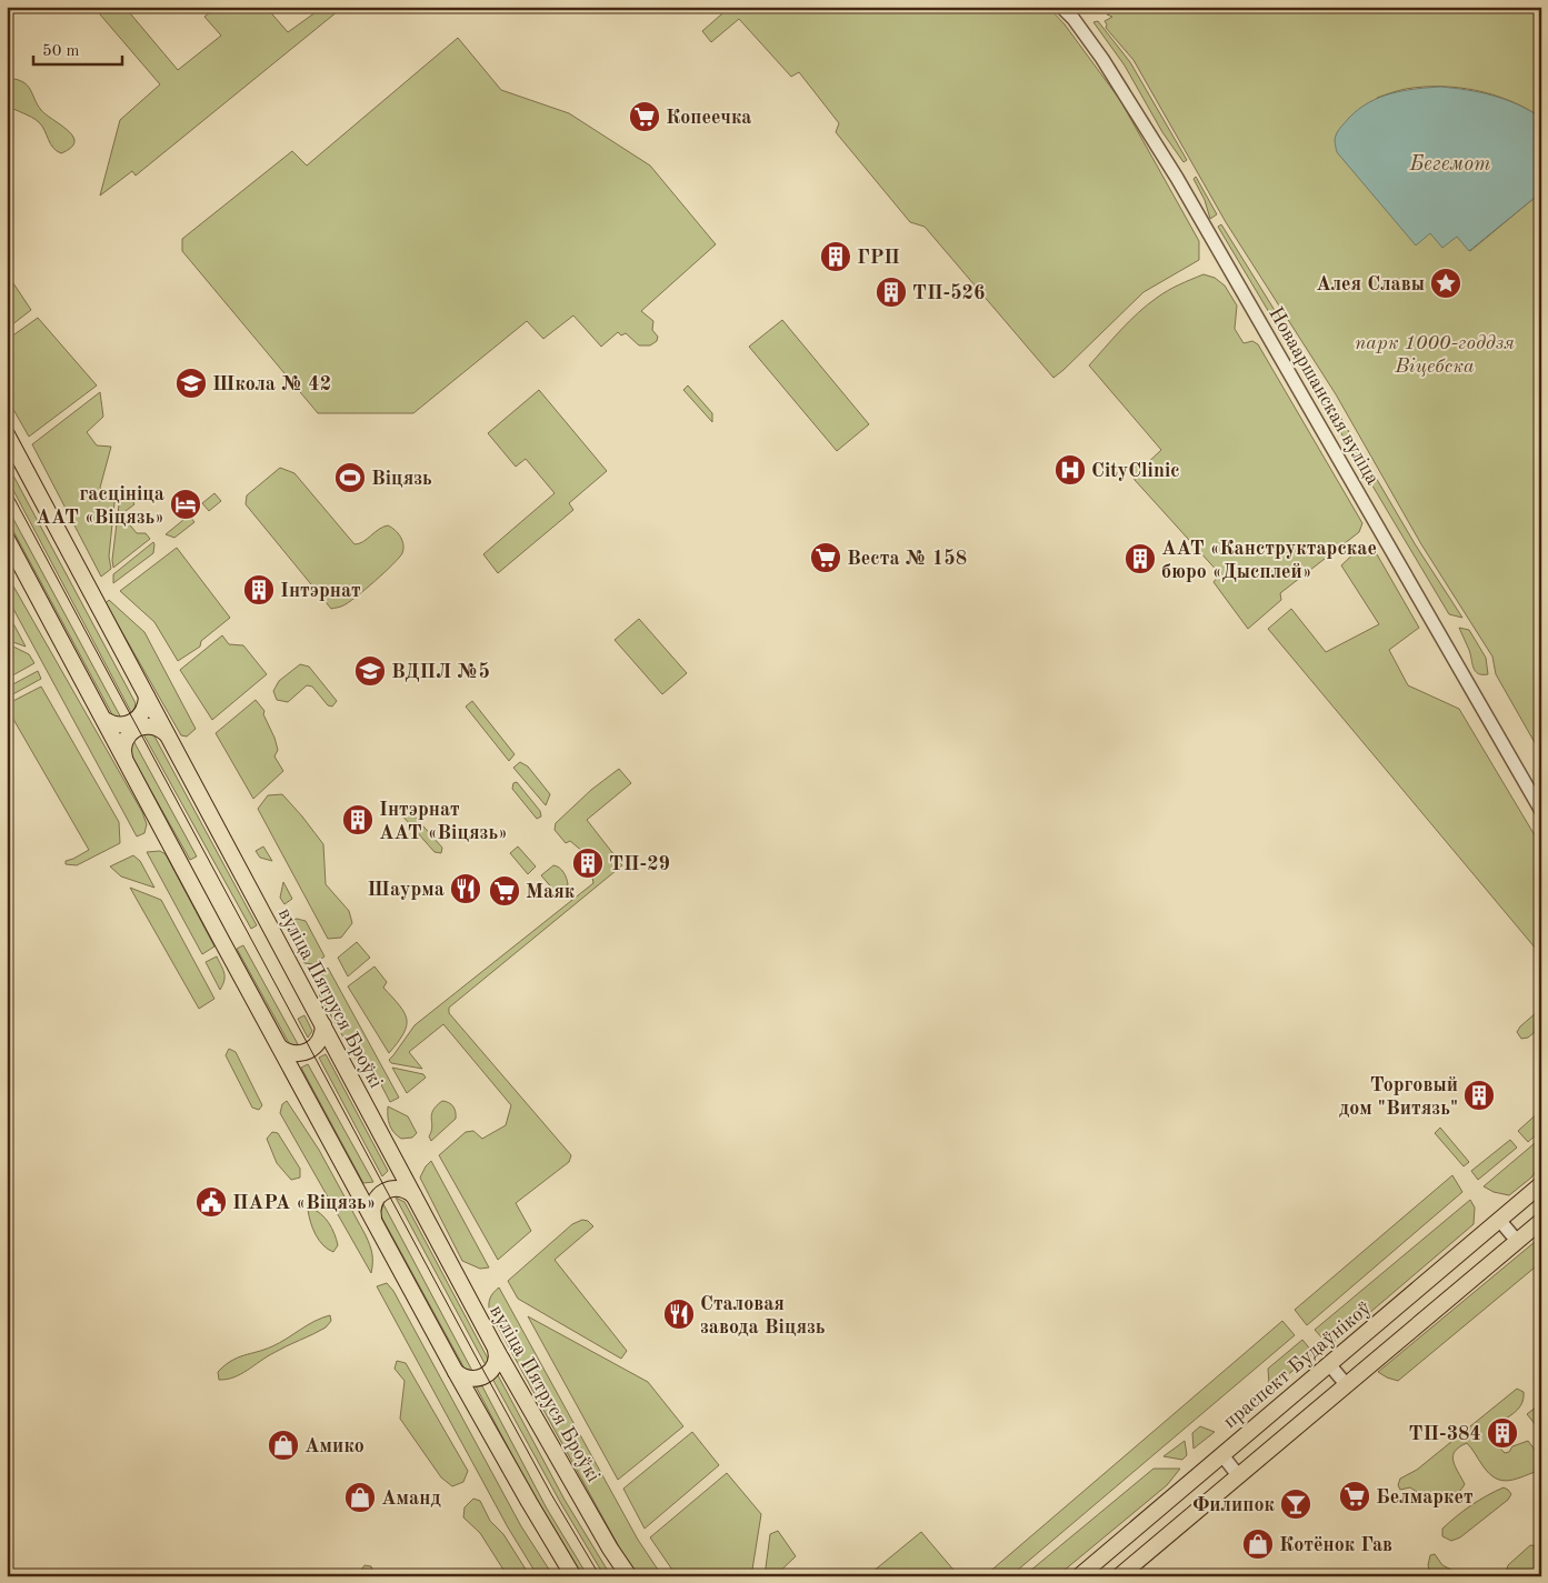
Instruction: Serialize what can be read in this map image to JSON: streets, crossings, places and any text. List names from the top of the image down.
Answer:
{
  "streets": {
    "main road": ["вуліца Пятруся Броўкі", "праспект Будаўнікоў"],
    "street": ["Новааршанская вуліца"]
  },
  "water": ["Бегемот"],
  "parks": ["парк 1000-годдзя Віцебска"],
  "places": {
    "supermarket": [
      "Копеечка",
      "Веста № 158",
      "Маяк",
      "Белмаркет"
    ],
    "building": [
      "ГРП",
      "ТП-526",
      "ААТ «Канструктарскае бюро «Дысплей»",
      "Інтэрнат",
      "Інтэрнат ААТ «Віцязь»",
      "ТП-29",
      "Торговый дом \"Витязь\"",
      "ТП-384"
    ],
    "place": ["Алея Славы"],
    "school or university": ["Школа № 42", "ВДПЛ №5"],
    "hospital": ["CityClinic"],
    "sports": ["Віцязь"],
    "hotel": ["гасцініца ААТ «Віцязь»"],
    "restaurant": ["Шаурма", "Сталовая завода Віцязь"],
    "public building": ["ПАРА «Віцязь»"],
    "shop": ["Амико", "Аманд", "Котёнок Гав"],
    "bar": ["Филипок"]
  },
  "scale_bar": "50 m"
}
